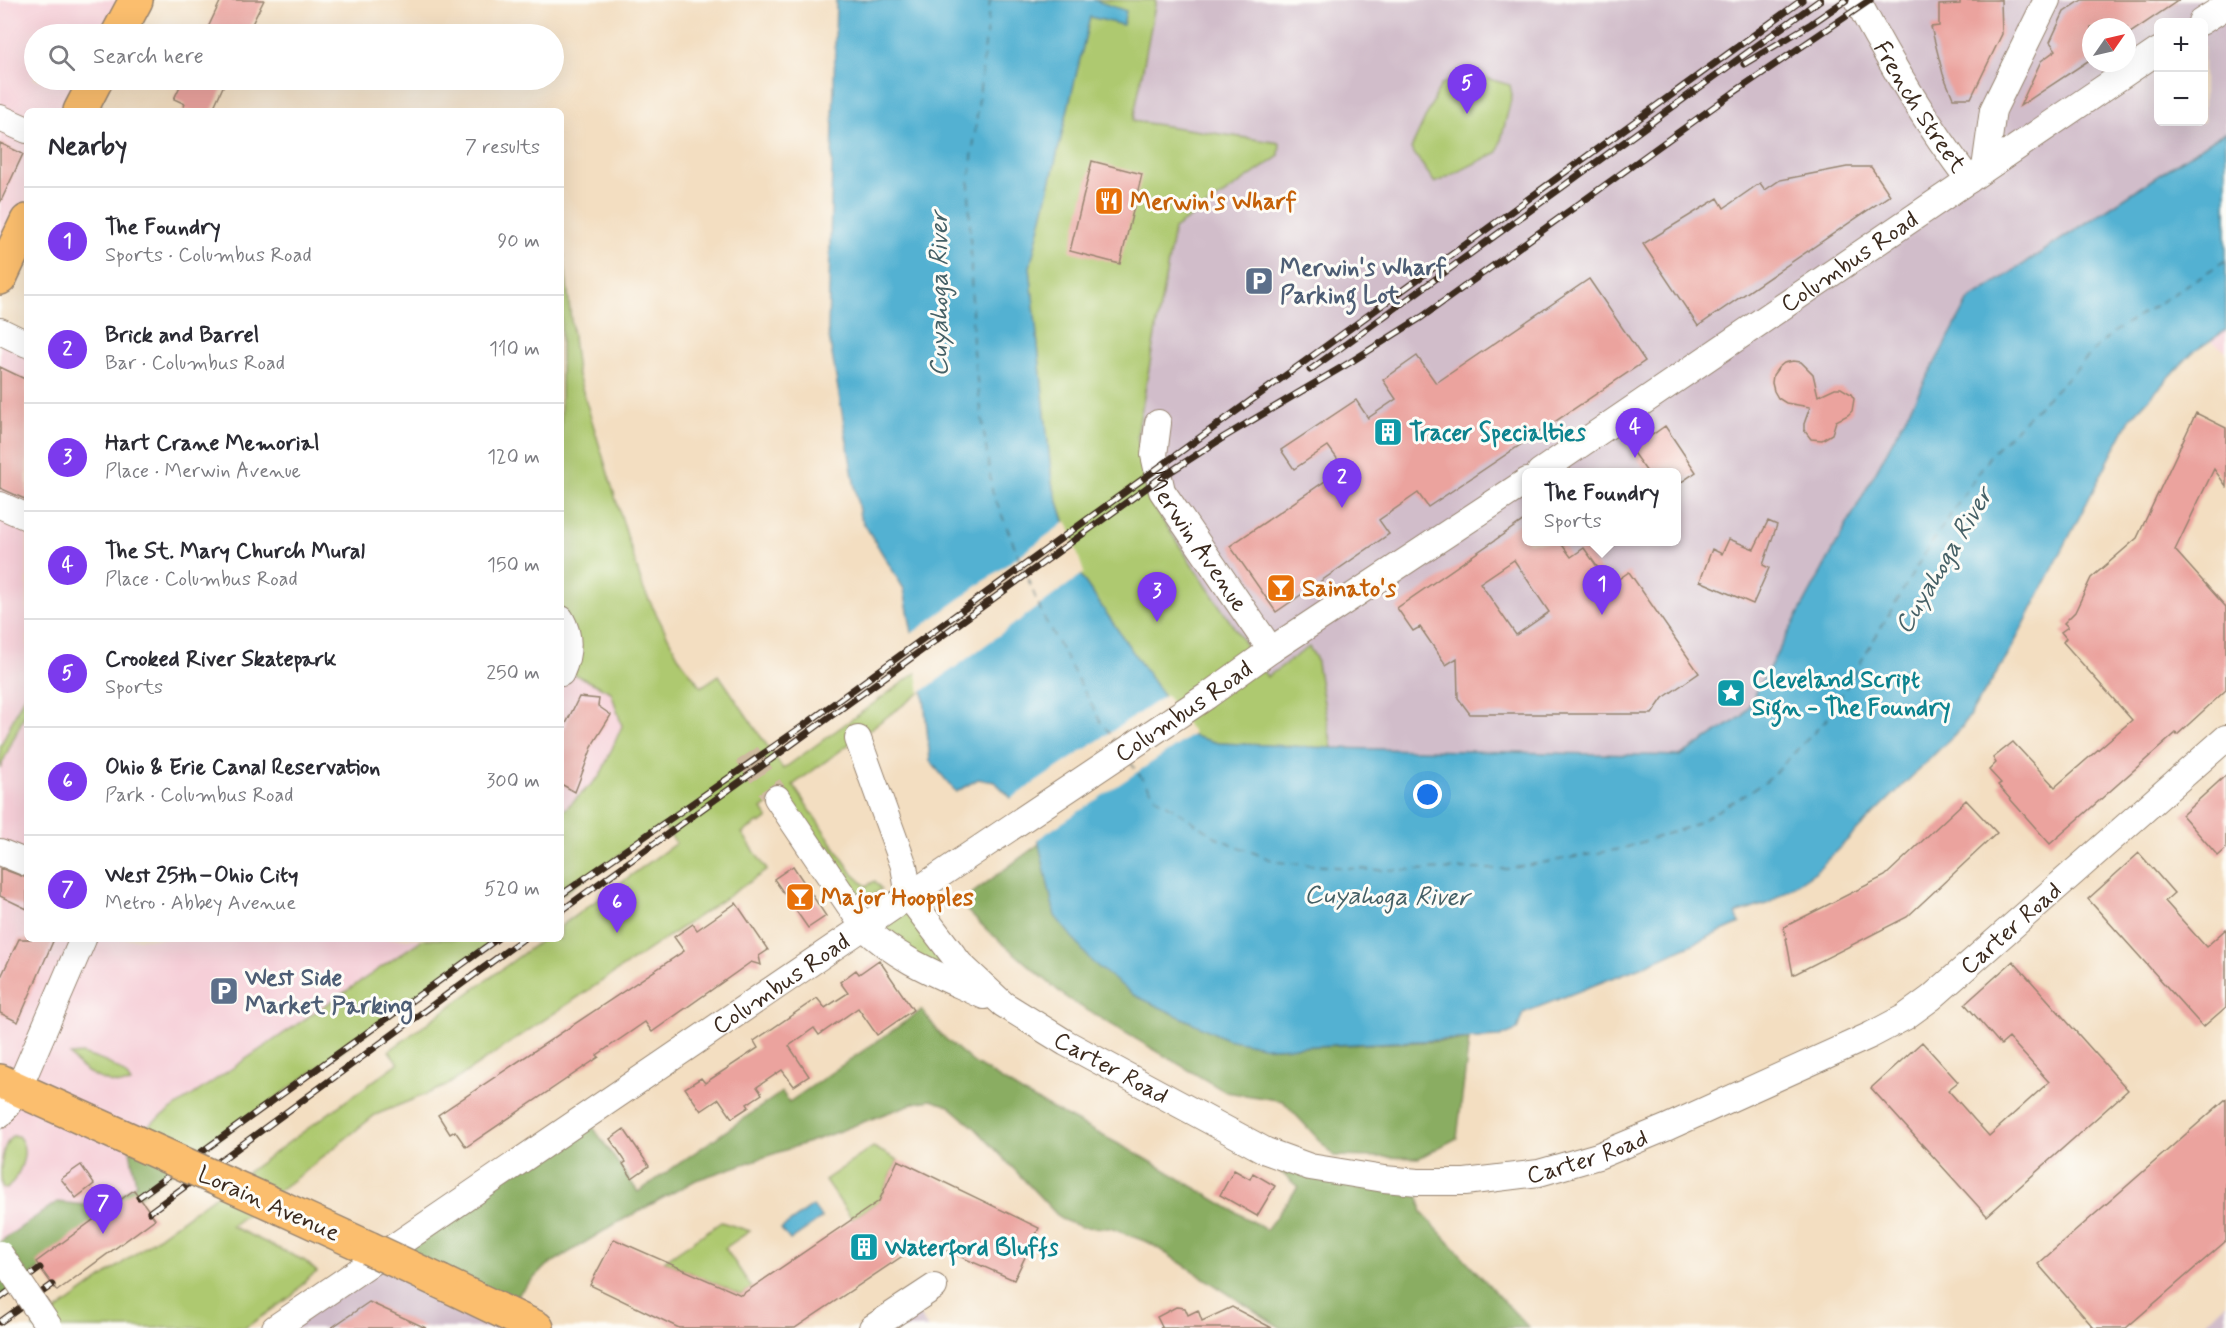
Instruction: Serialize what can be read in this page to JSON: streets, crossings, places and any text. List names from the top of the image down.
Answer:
{
  "streets": {
    "main road": ["Lorain Avenue"],
    "street": [
      "French Street",
      "Columbus Road",
      "Merwin Avenue",
      "Carter Road"
    ]
  },
  "crossings": [
    ["French Street", "Columbus Road"],
    ["Columbus Road", "Merwin Avenue"],
    ["Columbus Road", "Carter Road"]
  ],
  "water": ["Cuyahoga River"],
  "places": {
    "restaurant": ["Merwin's Wharf"],
    "parking": ["Merwin's Wharf Parking Lot", "West Side Market Parking"],
    "building": ["Tracer Specialties", "Waterford Bluffs"],
    "bar": ["Sainato's", "Major Hoopples"],
    "place": ["Cleveland Script Sign - The Foundry"]
  },
  "north": "top right",
  "page": {
    "map_buttons": ["+", "−"],
    "search": "Search here",
    "pins": [
      "5",
      "4",
      "2",
      "1",
      "3",
      "6",
      "7"
    ],
    "heading": ["Nearby", "7 results"],
    "list": [
      {
        "mark": "1",
        "name": "The Foundry",
        "note": "Sports · Columbus Road",
        "value": "90 m"
      },
      {
        "mark": "2",
        "name": "Brick and Barrel",
        "note": "Bar · Columbus Road",
        "value": "110 m"
      },
      {
        "mark": "3",
        "name": "Hart Crane Memorial",
        "note": "Place · Merwin Avenue",
        "value": "120 m"
      },
      {
        "mark": "4",
        "name": "The St. Mary Church Mural",
        "note": "Place · Columbus Road",
        "value": "150 m"
      },
      {
        "mark": "5",
        "name": "Crooked River Skatepark",
        "note": "Sports",
        "value": "250 m"
      },
      {
        "mark": "6",
        "name": "Ohio & Erie Canal Reservation",
        "note": "Park · Columbus Road",
        "value": "300 m"
      },
      {
        "mark": "7",
        "name": "West 25th–Ohio City",
        "note": "Metro · Abbey Avenue",
        "value": "520 m"
      }
    ],
    "popup": ["The Foundry", "Sports"]
  }
}
